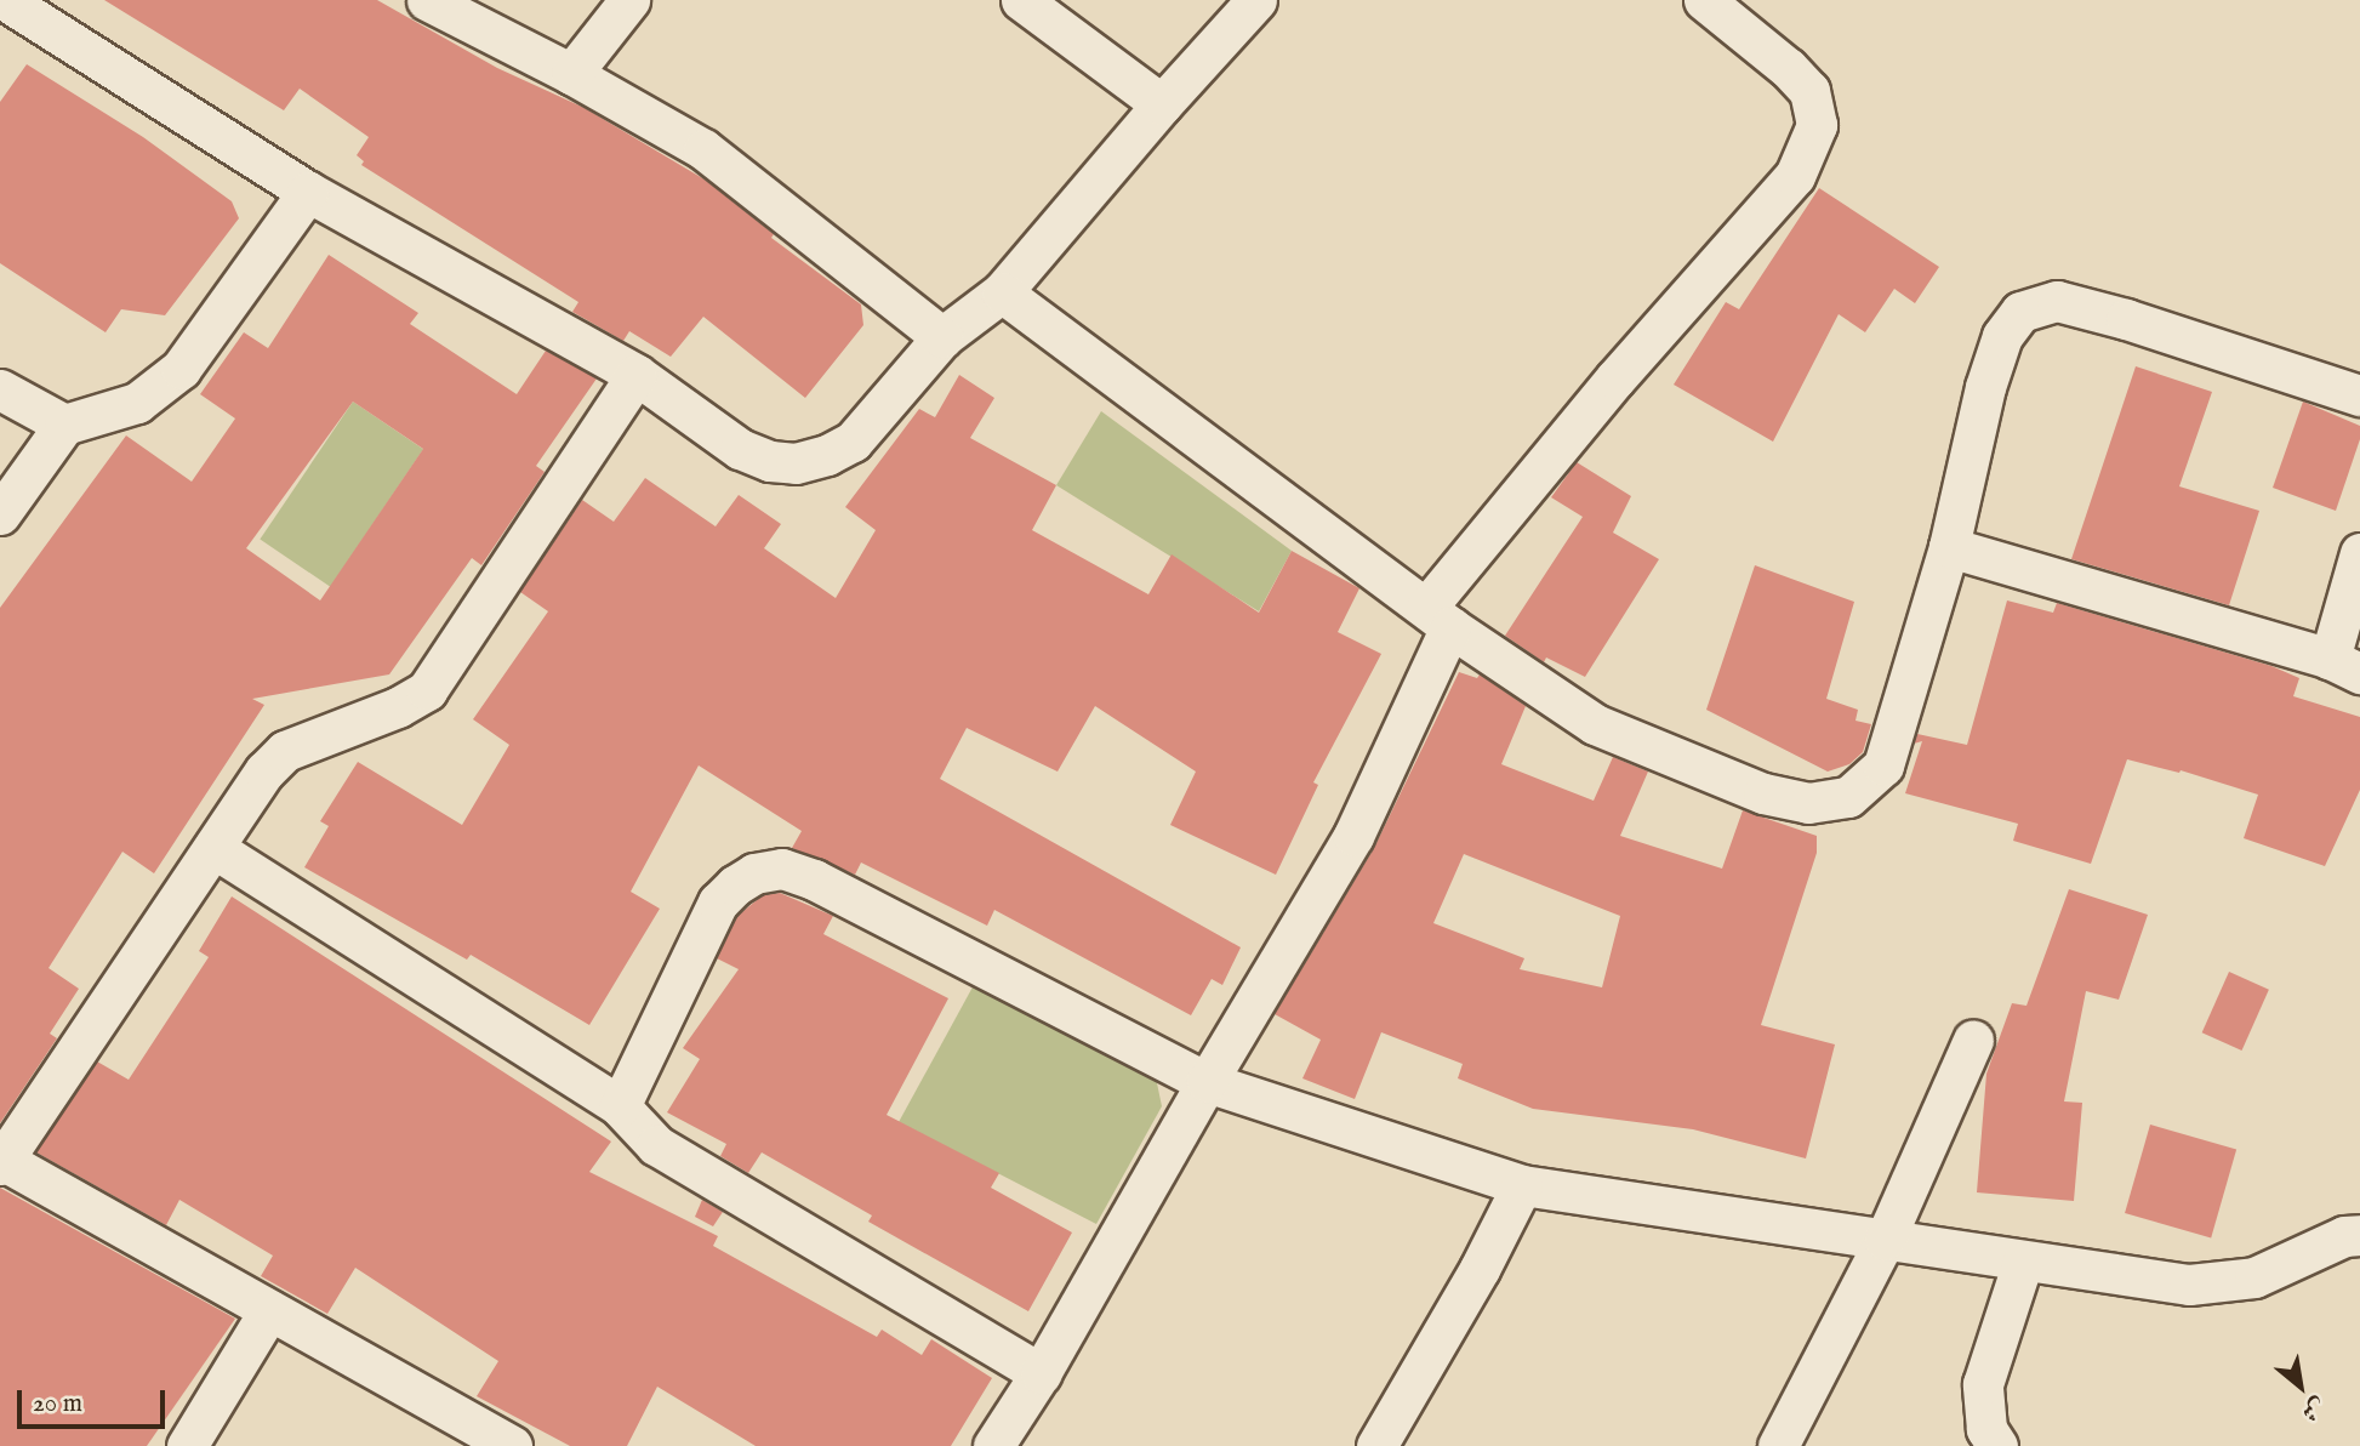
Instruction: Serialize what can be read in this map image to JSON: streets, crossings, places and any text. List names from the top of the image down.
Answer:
{
  "scale_bar": "20 m",
  "north": "bottom right"
}
